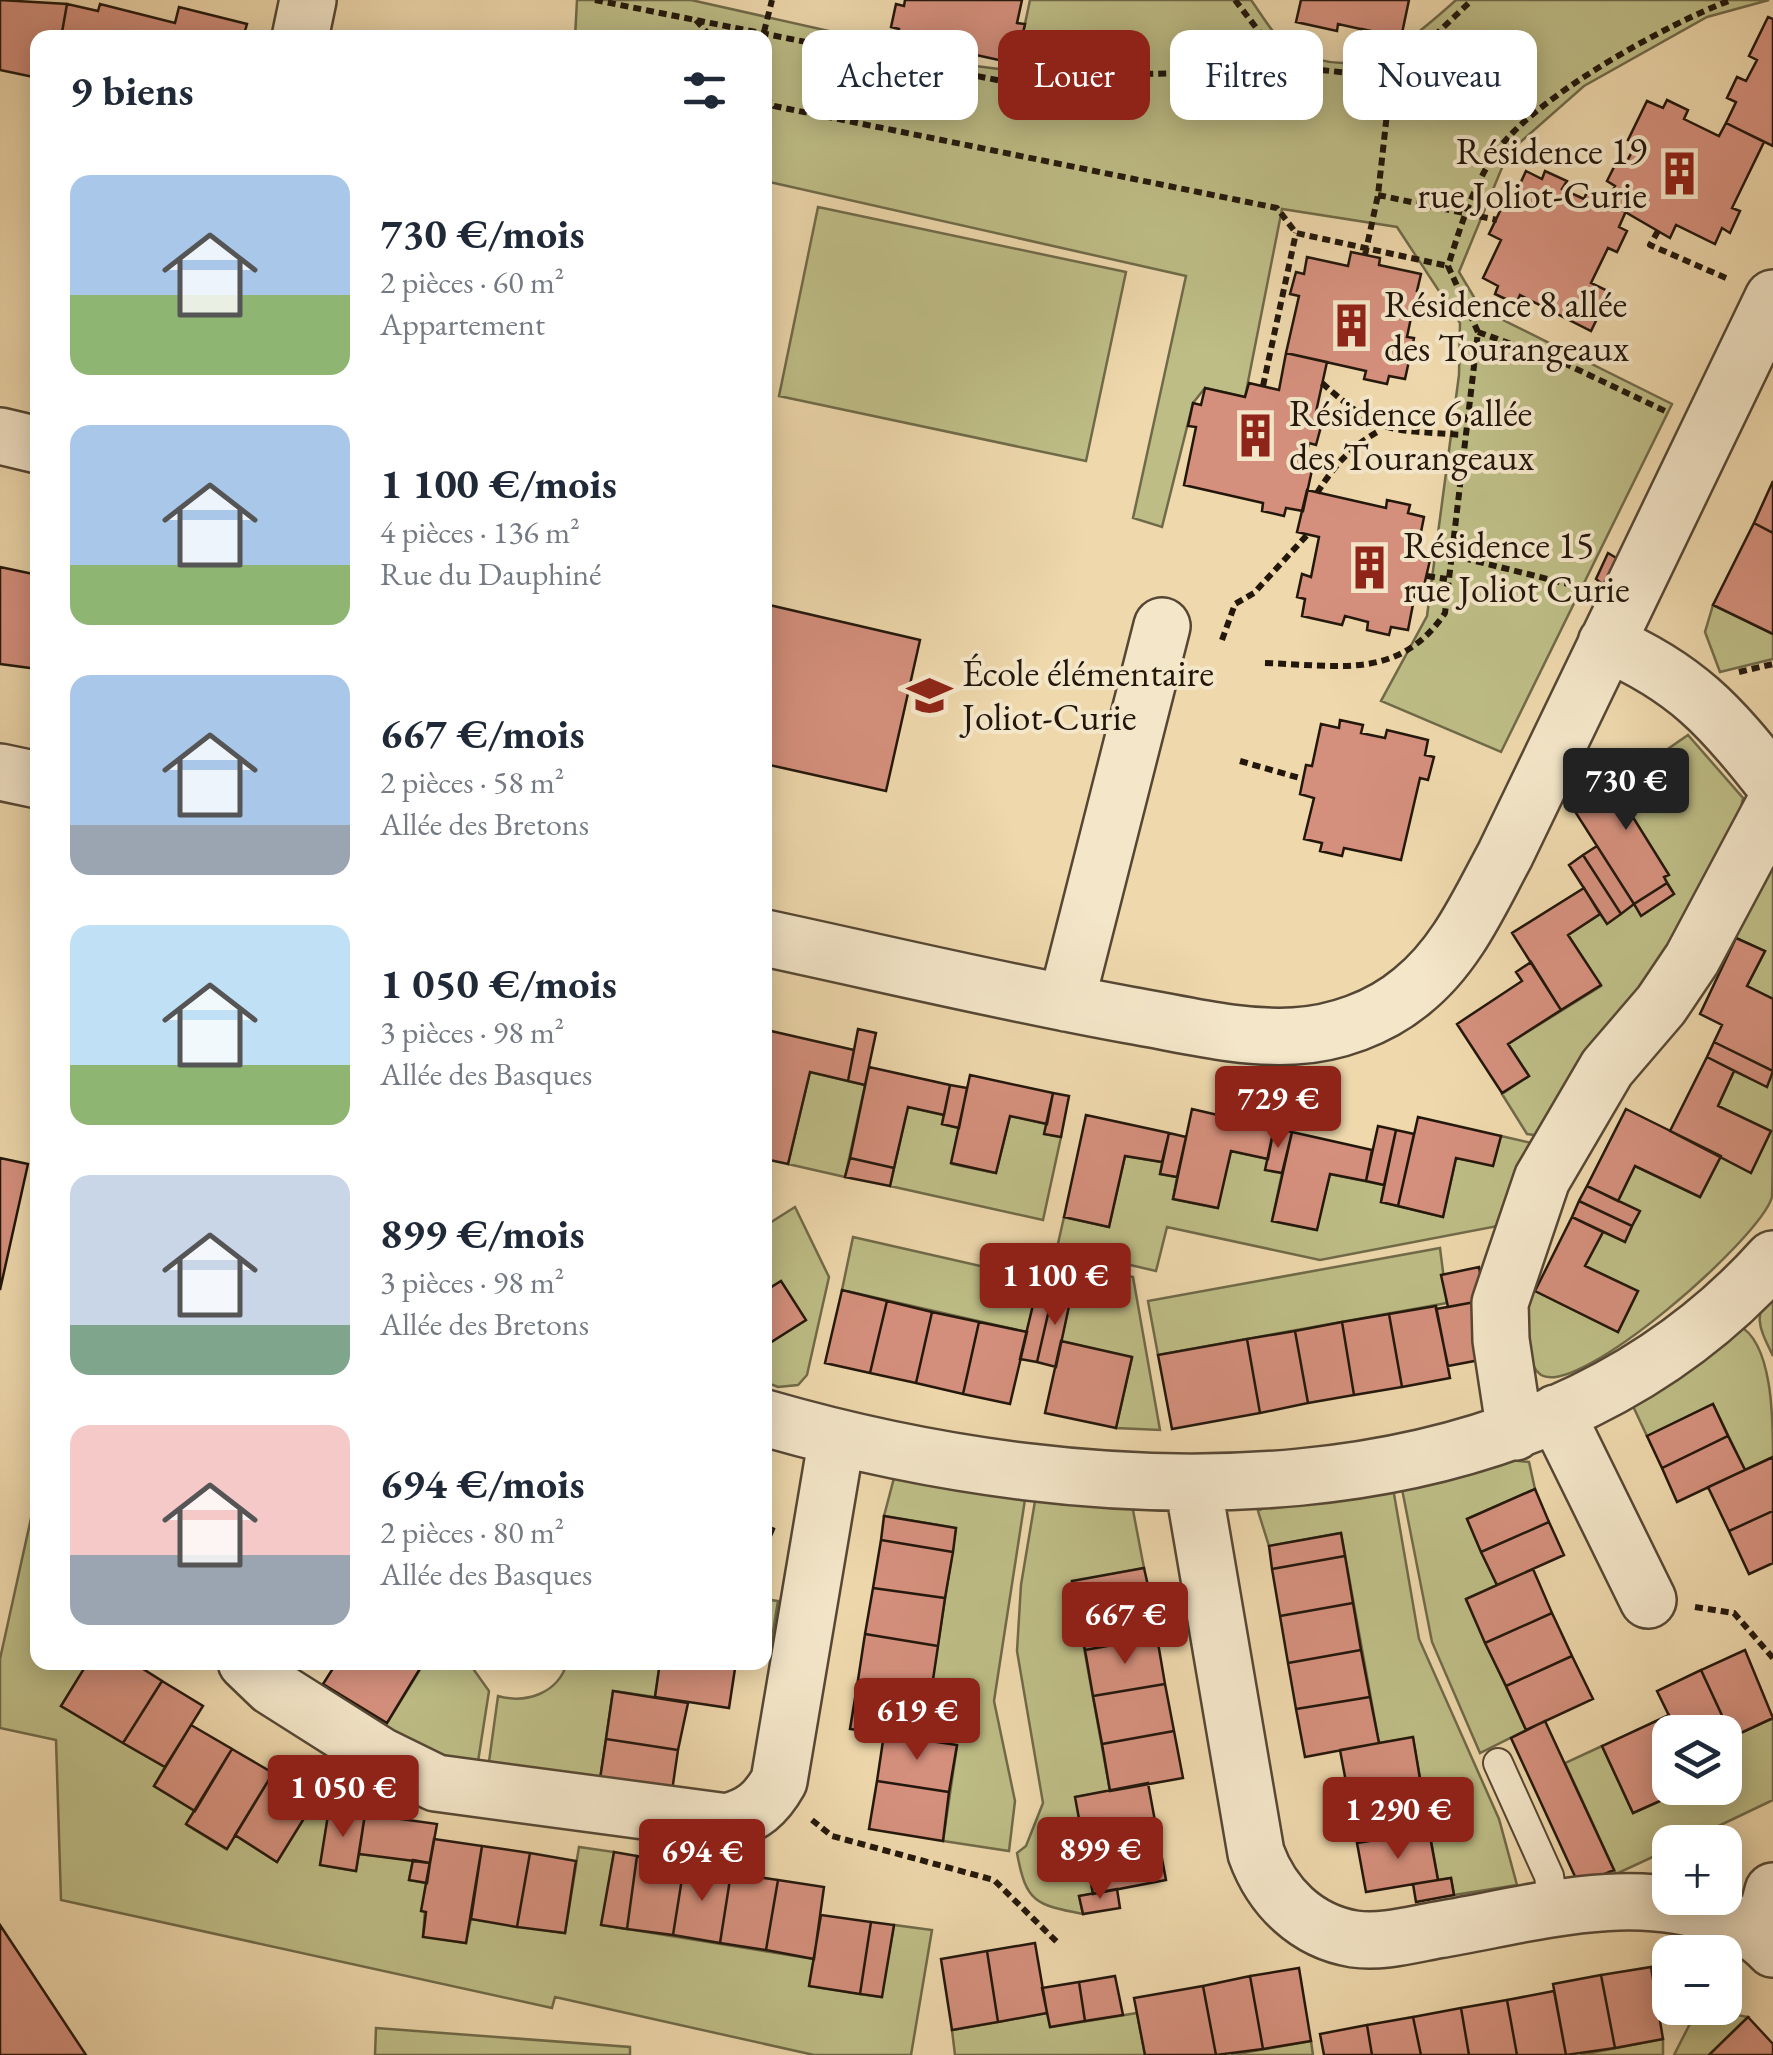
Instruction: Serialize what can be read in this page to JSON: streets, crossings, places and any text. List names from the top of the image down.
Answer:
{
  "places": {
    "building": [
      "Résidence 19 rue Joliot-Curie",
      "Résidence 8 allée des Tourangeaux",
      "Résidence 6 allée des Tourangeaux",
      "Résidence 15 rue Joliot Curie"
    ],
    "school or university": ["École élémentaire Joliot-Curie"]
  },
  "page": {
    "chip": [
      "Acheter",
      "Louer",
      "Filtres",
      "Nouveau"
    ],
    "heading": "9 biens",
    "list": [
      {
        "name": "730 €/mois",
        "note": "2 pièces · 60 m² · Appartement"
      },
      {
        "name": "1 100 €/mois",
        "note": "4 pièces · 136 m² · Rue du Dauphiné"
      },
      {
        "name": "667 €/mois",
        "note": "2 pièces · 58 m² · Allée des Bretons"
      },
      {
        "name": "1 050 €/mois",
        "note": "3 pièces · 98 m² · Allée des Basques"
      },
      {
        "name": "899 €/mois",
        "note": "3 pièces · 98 m² · Allée des Bretons"
      },
      {
        "name": "694 €/mois",
        "note": "2 pièces · 80 m² · Allée des Basques"
      }
    ],
    "price": [
      "730 €",
      "729 €",
      "1 100 €",
      "667 €",
      "619 €",
      "1 050 €",
      "1 290 €",
      "899 €",
      "694 €"
    ],
    "map_buttons": ["+", "−"]
  }
}
